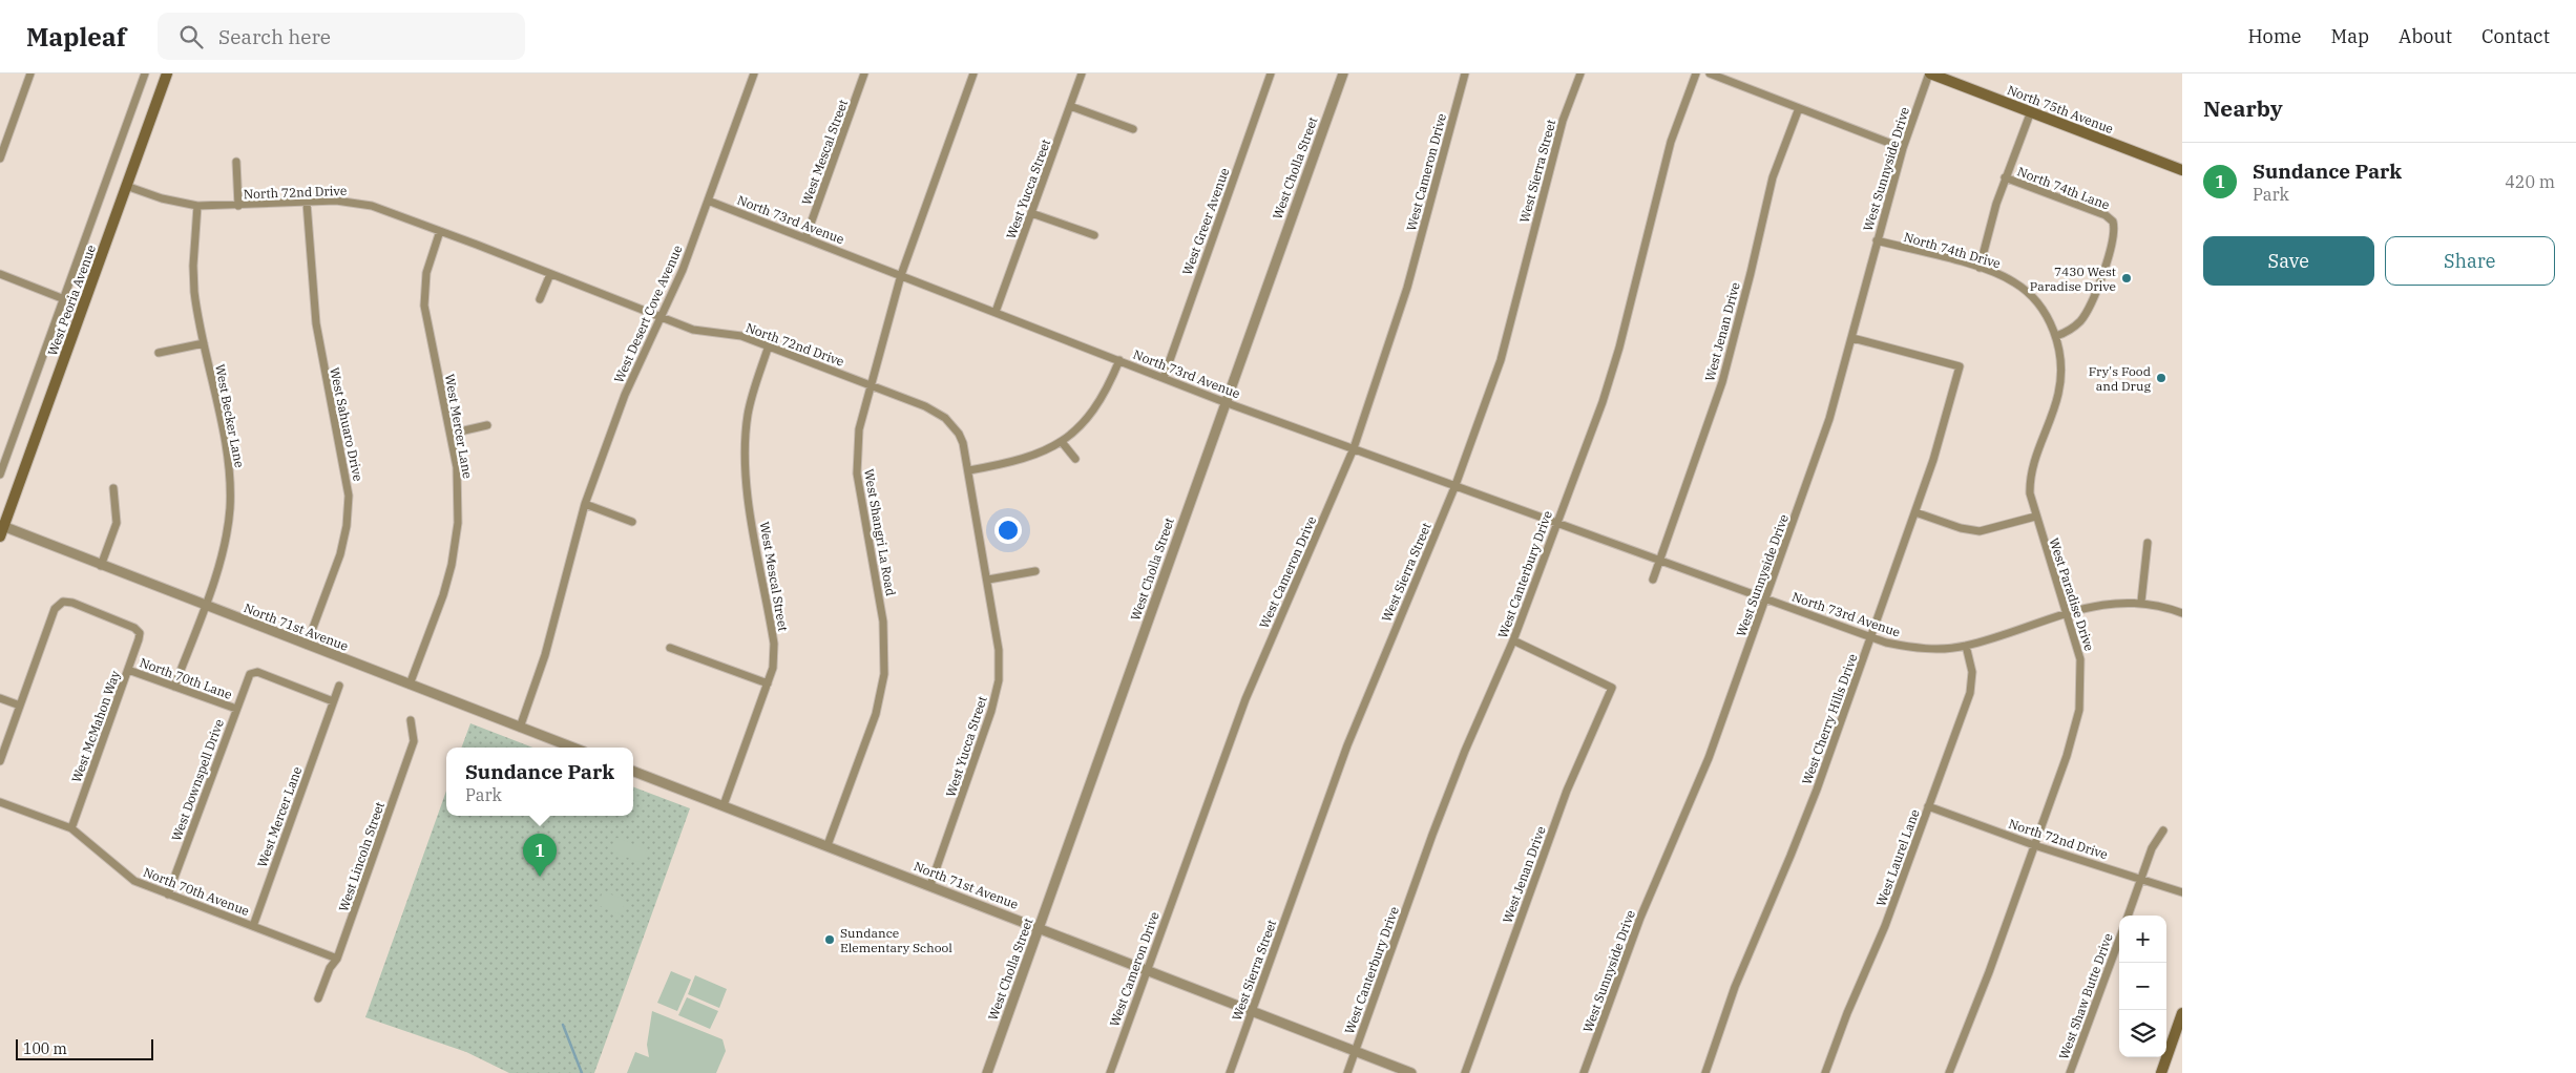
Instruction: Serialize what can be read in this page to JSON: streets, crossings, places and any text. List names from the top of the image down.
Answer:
{
  "streets": {
    "main road": ["North 75th Avenue", "West Peoria Avenue"],
    "street": [
      "West Mescal Street",
      "West Cholla Street",
      "West Sunnyside Drive",
      "West Sierra Street",
      "West Cameron Drive",
      "North 74th Lane",
      "West Yucca Street",
      "North 72nd Drive",
      "North 73rd Avenue",
      "West Greer Avenue",
      "North 74th Drive",
      "West Desert Cove Avenue",
      "West Jenan Drive",
      "West Becker Lane",
      "West Sahuaro Drive",
      "West Mercer Lane",
      "West Shangri La Road",
      "West Canterbury Drive",
      "West Paradise Drive",
      "North 71st Avenue",
      "North 70th Lane",
      "West Cherry Hills Drive",
      "West McMahon Way",
      "West Downspell Drive",
      "West Lincoln Street",
      "West Laurel Lane",
      "North 70th Avenue",
      "West Shaw Butte Drive"
    ]
  },
  "crossings": [
    ["North 75th Avenue", "West Sunnyside Drive"],
    ["West Mescal Street", "North 72nd Drive"],
    ["West Mescal Street", "North 73rd Avenue"],
    ["West Mescal Street", "North 71st Avenue"],
    ["West Cholla Street", "North 73rd Avenue"],
    ["West Cholla Street", "North 71st Avenue"],
    ["West Sunnyside Drive", "North 73rd Avenue"],
    ["West Sunnyside Drive", "North 74th Drive"],
    ["West Sunnyside Drive", "West Cherry Hills Drive"],
    ["West Sierra Street", "North 73rd Avenue"],
    ["West Sierra Street", "North 71st Avenue"],
    ["West Cameron Drive", "North 73rd Avenue"],
    ["West Cameron Drive", "North 71st Avenue"],
    ["North 74th Lane", "North 74th Drive"],
    ["North 74th Lane", "West Paradise Drive"],
    ["West Yucca Street", "North 72nd Drive"],
    ["West Yucca Street", "North 73rd Avenue"],
    ["West Yucca Street", "North 71st Avenue"],
    ["North 72nd Drive", "West Peoria Avenue"],
    ["North 72nd Drive", "West Desert Cove Avenue"],
    ["North 72nd Drive", "West Becker Lane"],
    ["North 72nd Drive", "West Sahuaro Drive"],
    ["North 72nd Drive", "West Mercer Lane"],
    ["North 72nd Drive", "West Shangri La Road"],
    ["North 72nd Drive", "West Paradise Drive"],
    ["North 72nd Drive", "West Laurel Lane"],
    ["North 73rd Avenue", "West Greer Avenue"],
    ["North 73rd Avenue", "West Desert Cove Avenue"],
    ["North 73rd Avenue", "West Jenan Drive"],
    ["North 73rd Avenue", "West Shangri La Road"],
    ["North 73rd Avenue", "West Canterbury Drive"],
    ["North 73rd Avenue", "West Paradise Drive"],
    ["North 73rd Avenue", "West Cherry Hills Drive"],
    ["North 73rd Avenue", "West Laurel Lane"],
    ["North 74th Drive", "West Paradise Drive"],
    ["West Peoria Avenue", "North 71st Avenue"],
    ["West Desert Cove Avenue", "North 71st Avenue"],
    ["West Jenan Drive", "West Canterbury Drive"],
    ["West Becker Lane", "North 71st Avenue"],
    ["West Becker Lane", "North 70th Lane"],
    ["West Sahuaro Drive", "North 71st Avenue"],
    ["West Mercer Lane", "North 71st Avenue"],
    ["West Mercer Lane", "West Downspell Drive"],
    ["West Mercer Lane", "North 70th Avenue"],
    ["West Shangri La Road", "North 71st Avenue"],
    ["West Canterbury Drive", "North 71st Avenue"],
    ["North 70th Lane", "West McMahon Way"],
    ["North 70th Lane", "West Downspell Drive"],
    ["West McMahon Way", "North 70th Avenue"],
    ["West Downspell Drive", "North 70th Avenue"],
    ["West Lincoln Street", "North 70th Avenue"]
  ],
  "places": ["7430 West Paradise Drive", "Fry's Food and Drug", "Sundance Elementary School"],
  "scale_bar": "100 m",
  "page": {
    "header": "Mapleaf",
    "search": "Search here",
    "nav": [
      "Home",
      "Map",
      "About",
      "Contact"
    ],
    "heading": "Nearby",
    "list": [
      {
        "mark": "1",
        "name": "Sundance Park",
        "note": "Park",
        "value": "420 m"
      }
    ],
    "buttons": ["Save", "Share"],
    "popup": ["Sundance Park", "Park"],
    "pins": "1",
    "map_buttons": ["+", "−"],
    "scale": "100 m"
  }
}
